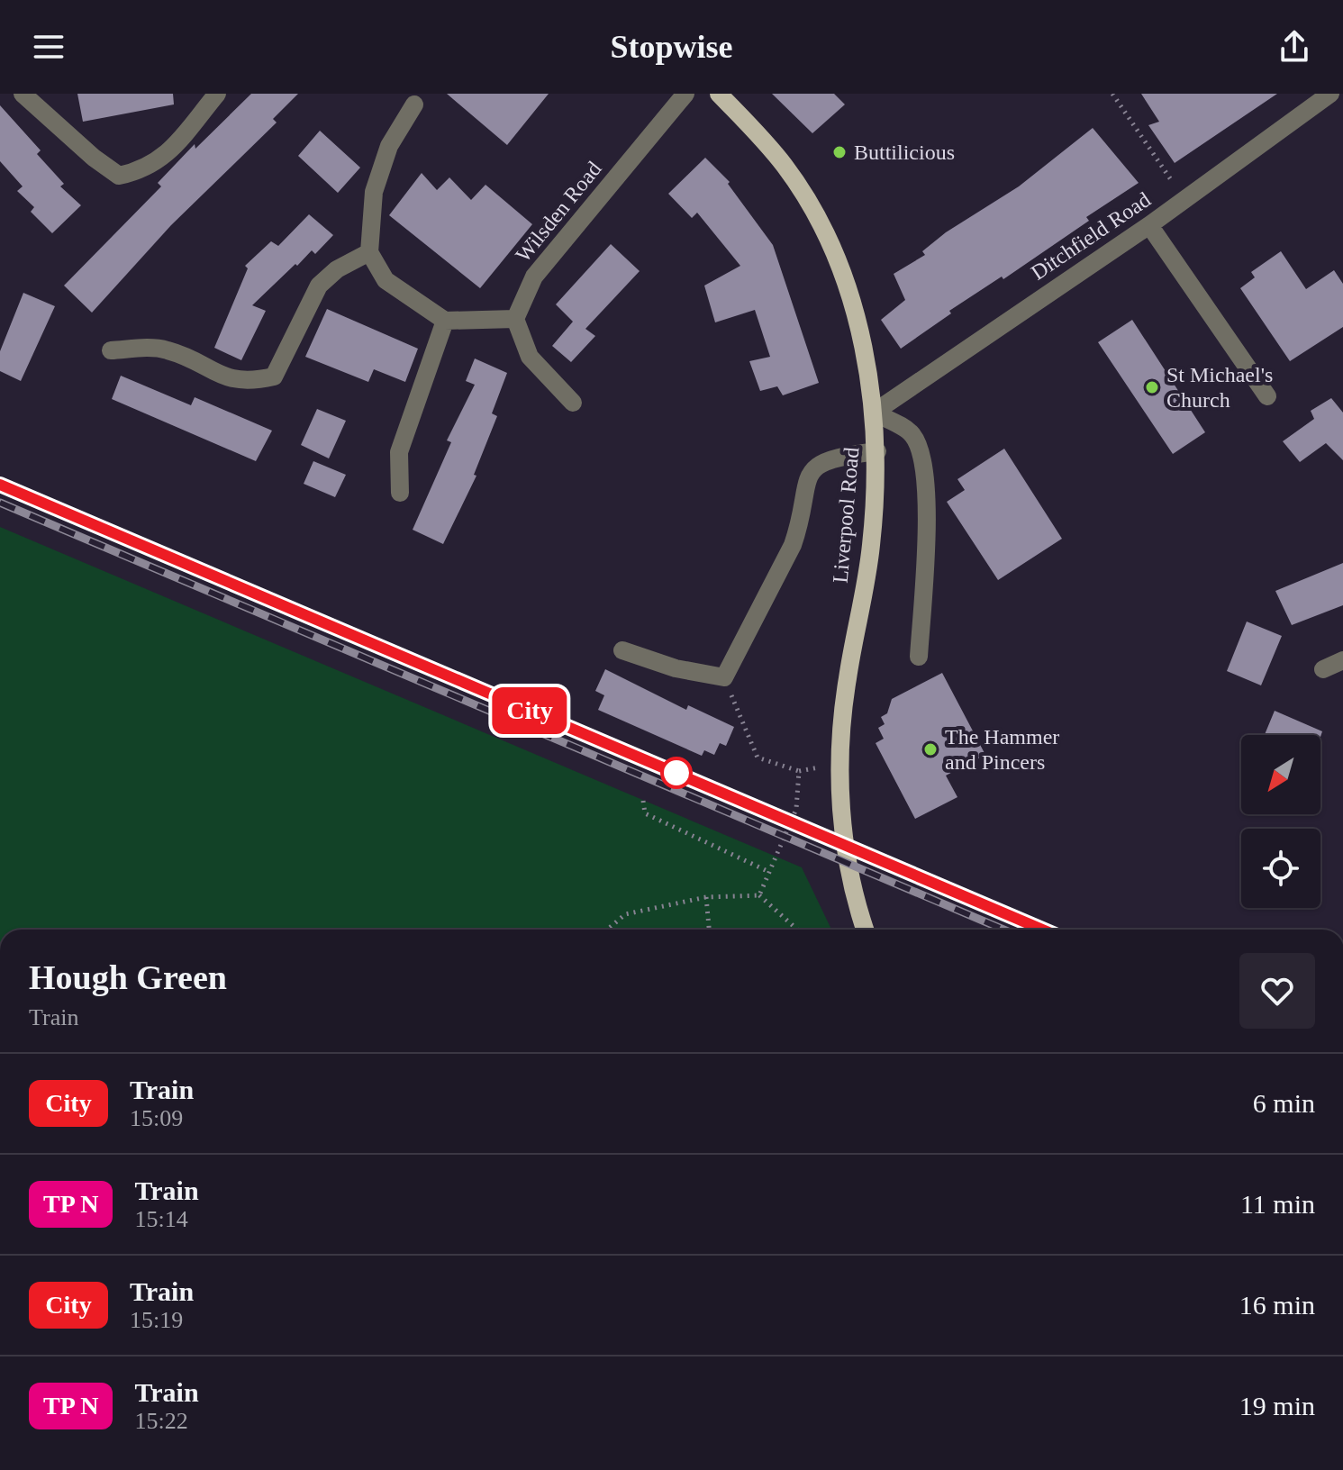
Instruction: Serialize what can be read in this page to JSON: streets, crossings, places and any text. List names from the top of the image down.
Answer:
{
  "streets": {
    "main road": ["Liverpool Road"],
    "street": ["Wilsden Road", "Ditchfield Road"]
  },
  "crossings": [
    ["Ditchfield Road", "Liverpool Road"]
  ],
  "places": ["Buttilicious", "St Michael's Church", "The Hammer and Pincers"],
  "north": "bottom left",
  "page": {
    "header": "Stopwise",
    "on_map": "City",
    "heading": ["Hough Green", "Train"],
    "list": [
      {
        "mark": "City",
        "name": "Train",
        "note": "15:09",
        "value": "6 min"
      },
      {
        "mark": "TP N",
        "name": "Train",
        "note": "15:14",
        "value": "11 min"
      },
      {
        "mark": "City",
        "name": "Train",
        "note": "15:19",
        "value": "16 min"
      },
      {
        "mark": "TP N",
        "name": "Train",
        "note": "15:22",
        "value": "19 min"
      }
    ]
  }
}
